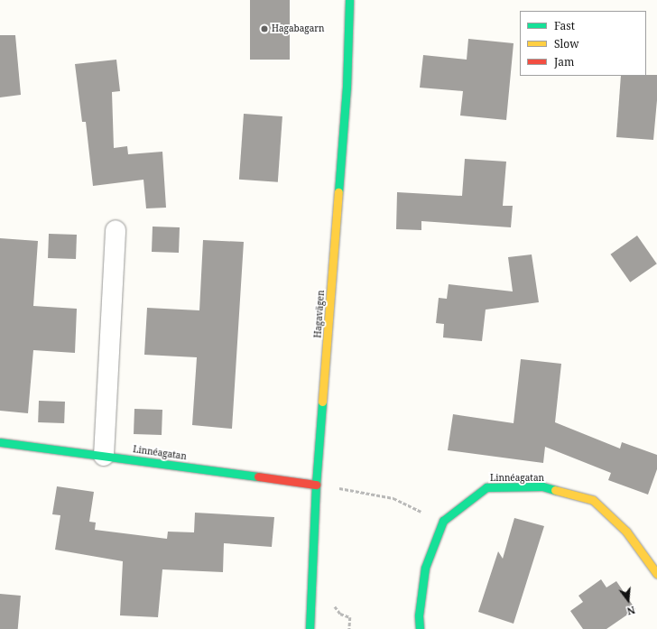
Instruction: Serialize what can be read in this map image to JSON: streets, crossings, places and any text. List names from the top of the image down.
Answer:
{
  "streets": {
    "street": ["Hagavägen", "Linnéagatan"]
  },
  "crossings": [
    ["Hagavägen", "Linnéagatan"]
  ],
  "places": ["Hagabagarn"],
  "legend": ["Fast", "Slow", "Jam"],
  "north": "bottom"
}
